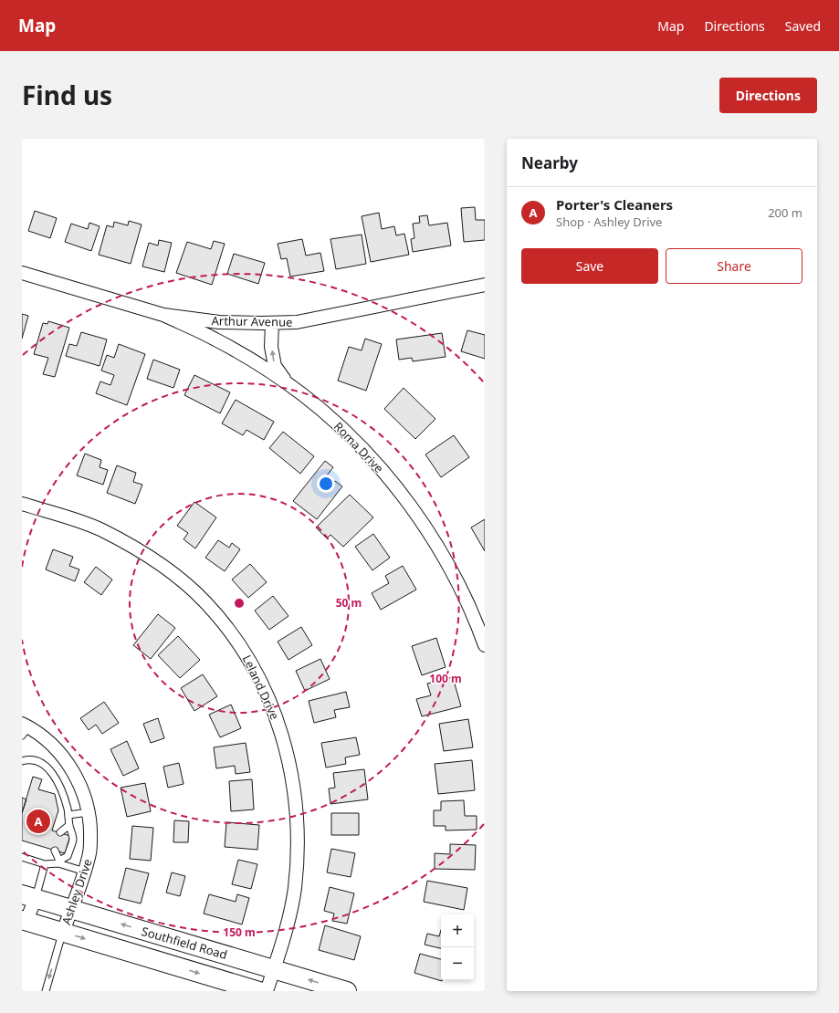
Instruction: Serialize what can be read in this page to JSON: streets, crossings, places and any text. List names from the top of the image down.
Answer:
{
  "streets": {
    "main road": ["Southfield Road"],
    "street": [
      "Arthur Avenue",
      "Roma Drive",
      "Leland Drive",
      "Ashley Drive"
    ]
  },
  "crossings": [
    ["Arthur Avenue", "Roma Drive"],
    ["Leland Drive", "Southfield Road"],
    ["Ashley Drive", "Southfield Road"]
  ],
  "page": {
    "header": "Map",
    "nav": ["Map", "Directions", "Saved"],
    "title": "Find us",
    "buttons": [
      "Directions",
      ["Save", "Share"]
    ],
    "heading": "Nearby",
    "list": [
      {
        "mark": "A",
        "name": "Porter's Cleaners",
        "note": "Shop · Ashley Drive",
        "value": "200 m"
      }
    ],
    "pins": "A",
    "map_buttons": ["+", "−"]
  },
  "rings": ["50 m", "100 m", "150 m"]
}
